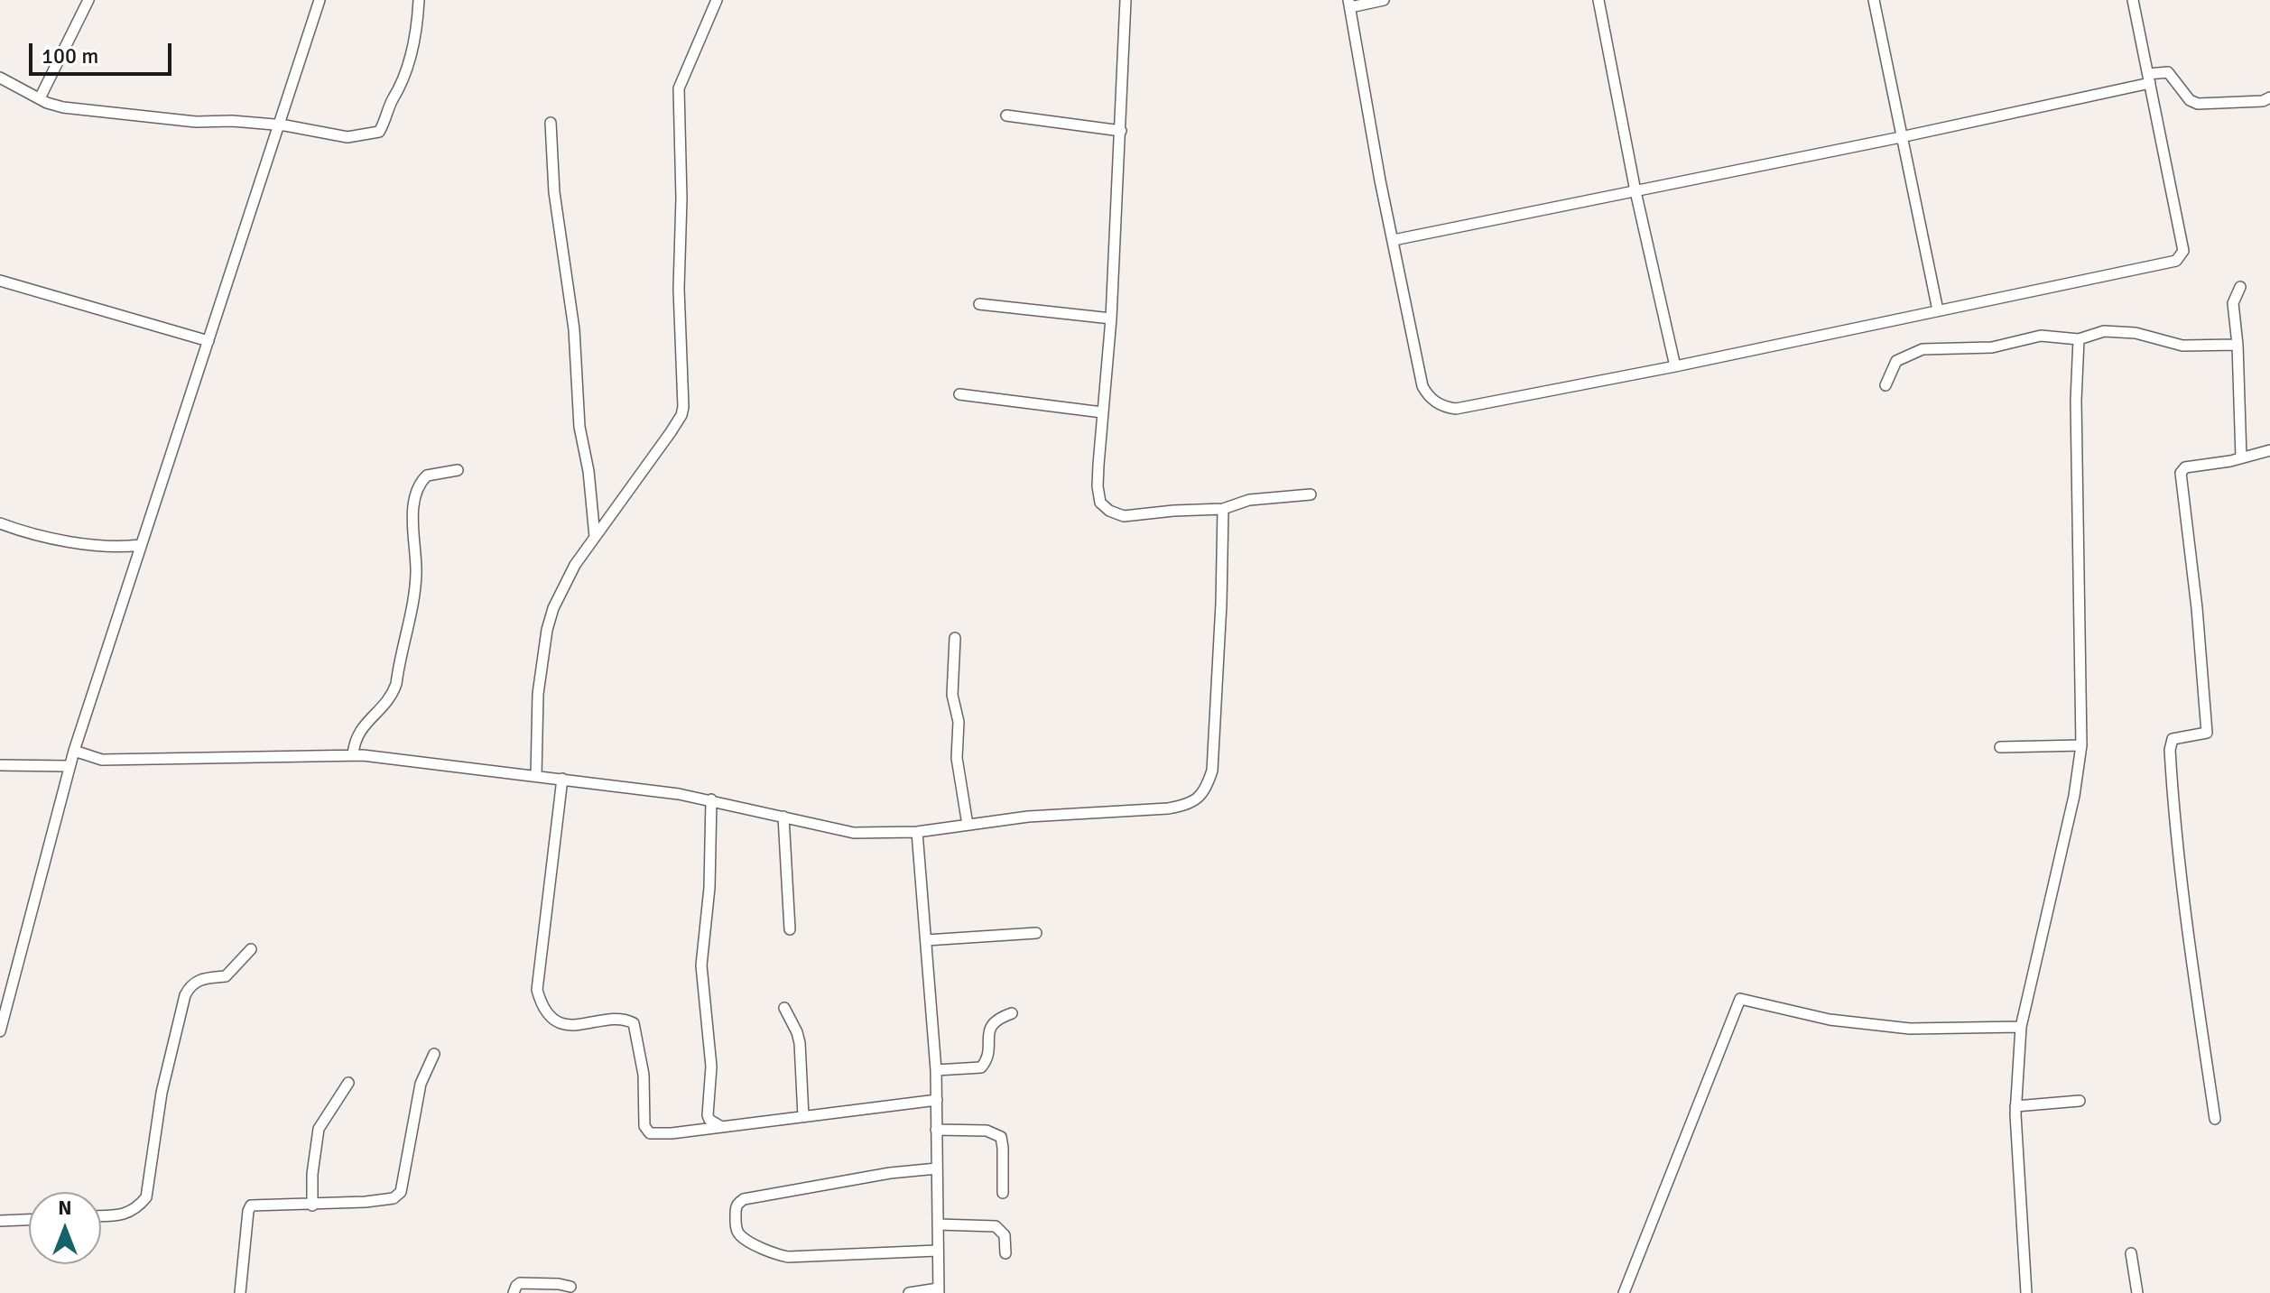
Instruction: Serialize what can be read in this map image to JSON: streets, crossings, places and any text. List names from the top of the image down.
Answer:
{
  "scale_bar": "100 m",
  "north": "top"
}
